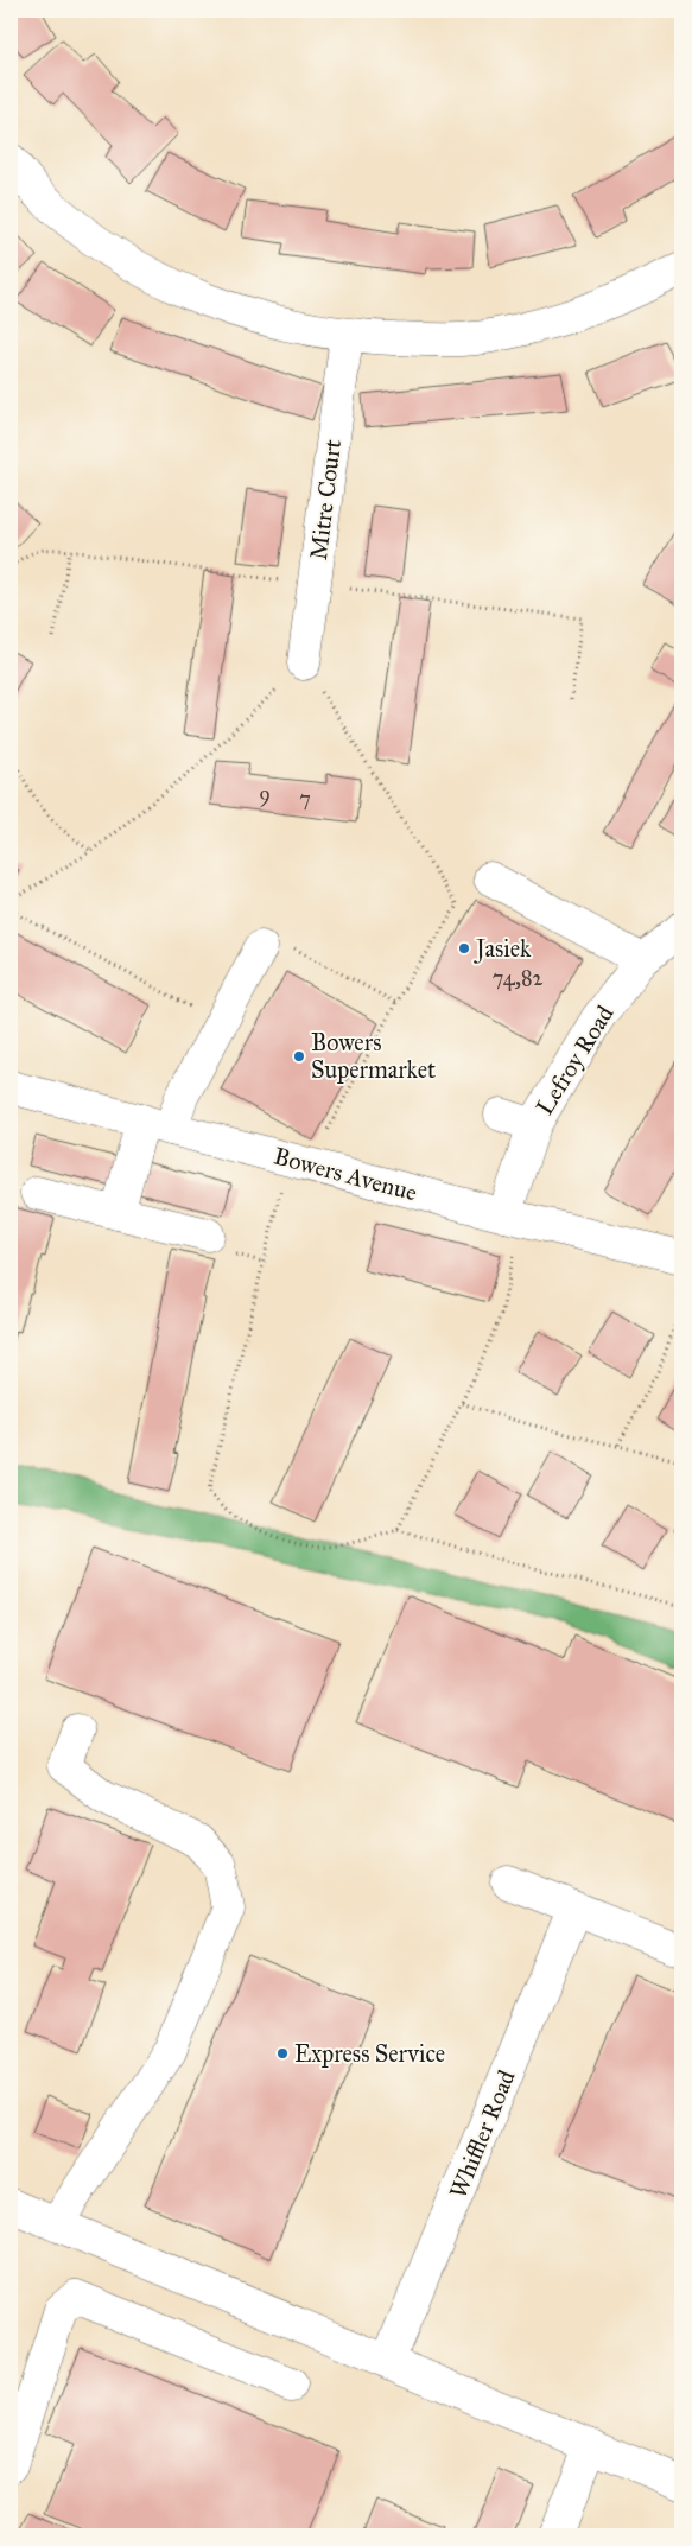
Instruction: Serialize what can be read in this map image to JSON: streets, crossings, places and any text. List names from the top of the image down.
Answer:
{
  "streets": {
    "street": [
      "Mitre Court",
      "Lefroy Road",
      "Bowers Avenue",
      "Whiffler Road"
    ]
  },
  "crossings": [
    ["Lefroy Road", "Bowers Avenue"]
  ],
  "places": ["Jasiek", "Bowers Supermarket", "Express Service"],
  "house_numbers": ["9", "7", "74,82"]
}
